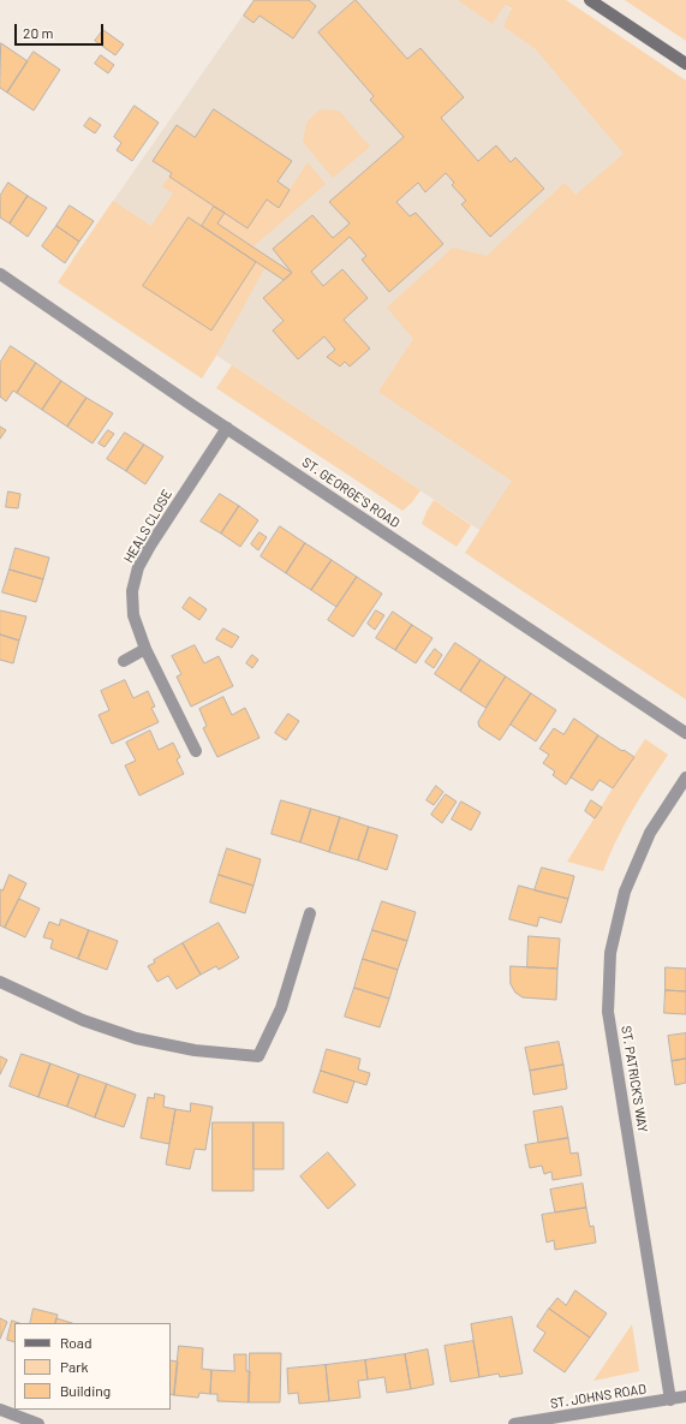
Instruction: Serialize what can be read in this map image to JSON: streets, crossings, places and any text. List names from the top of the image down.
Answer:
{
  "streets": {
    "street": [
      "ST. GEORGE'S ROAD",
      "HEALS CLOSE",
      "ST. PATRICK'S WAY",
      "ST. JOHNS ROAD"
    ]
  },
  "crossings": [
    ["ST. GEORGE'S ROAD", "HEALS CLOSE"],
    ["ST. PATRICK'S WAY", "ST. JOHNS ROAD"]
  ],
  "legend": ["Road", "Park", "Building"],
  "scale_bar": "20 m"
}
